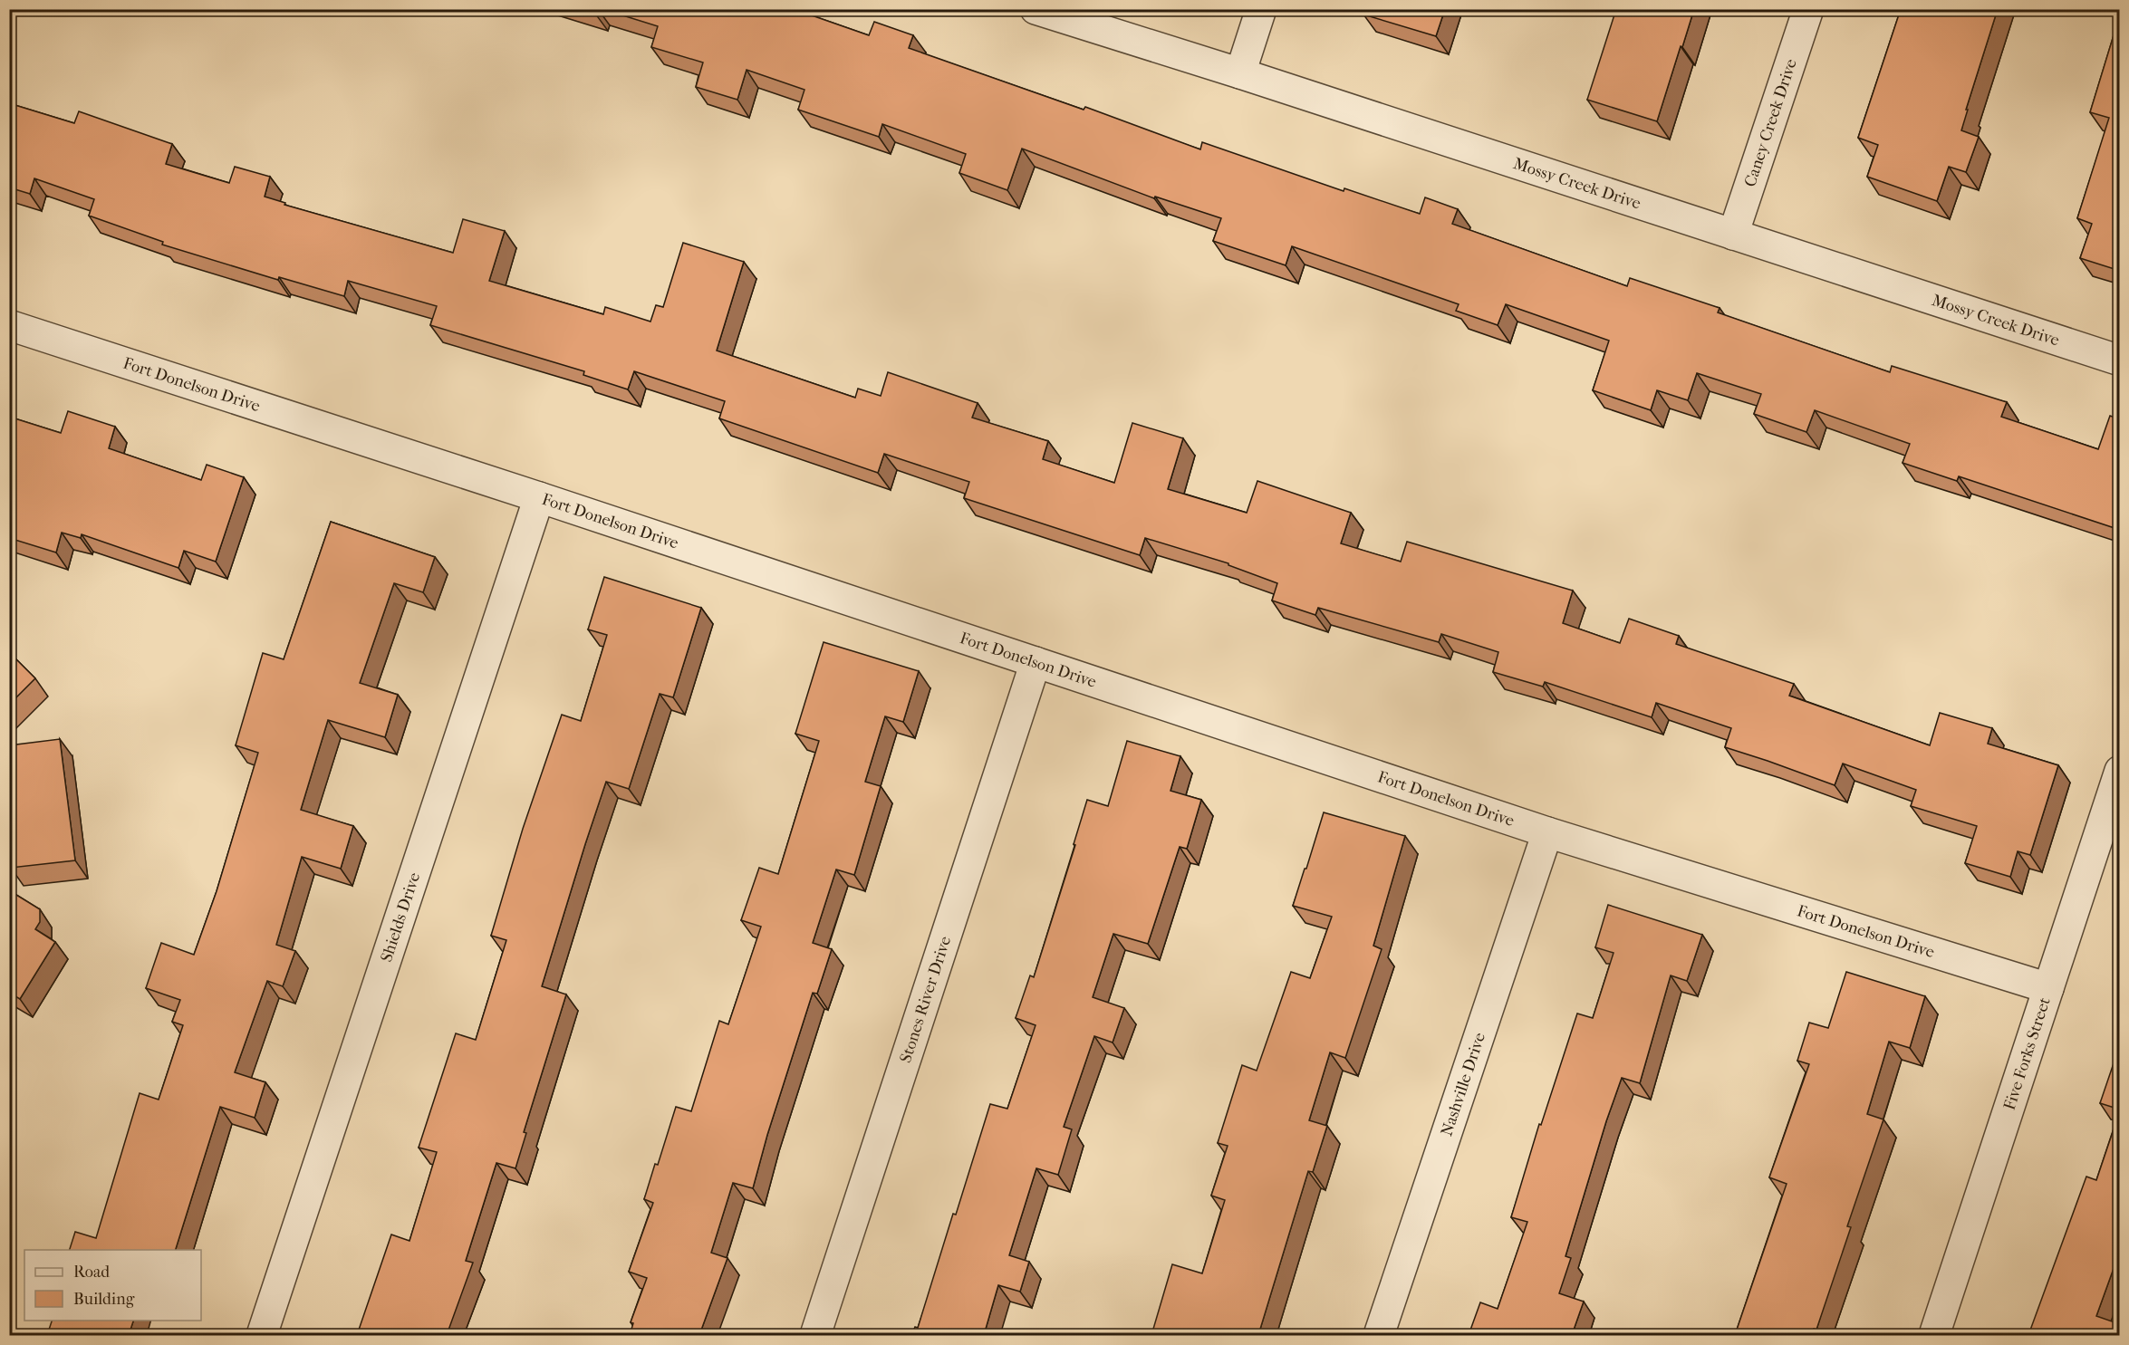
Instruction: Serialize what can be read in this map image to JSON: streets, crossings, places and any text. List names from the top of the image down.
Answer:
{
  "streets": {
    "street": [
      "Caney Creek Drive",
      "Mossy Creek Drive",
      "Fort Donelson Drive",
      "Shields Drive",
      "Stones River Drive",
      "Five Forks Street",
      "Nashville Drive"
    ]
  },
  "crossings": [
    ["Caney Creek Drive", "Mossy Creek Drive"],
    ["Fort Donelson Drive", "Shields Drive"],
    ["Fort Donelson Drive", "Stones River Drive"],
    ["Fort Donelson Drive", "Five Forks Street"],
    ["Fort Donelson Drive", "Nashville Drive"]
  ],
  "legend": ["Road", "Building"]
}
